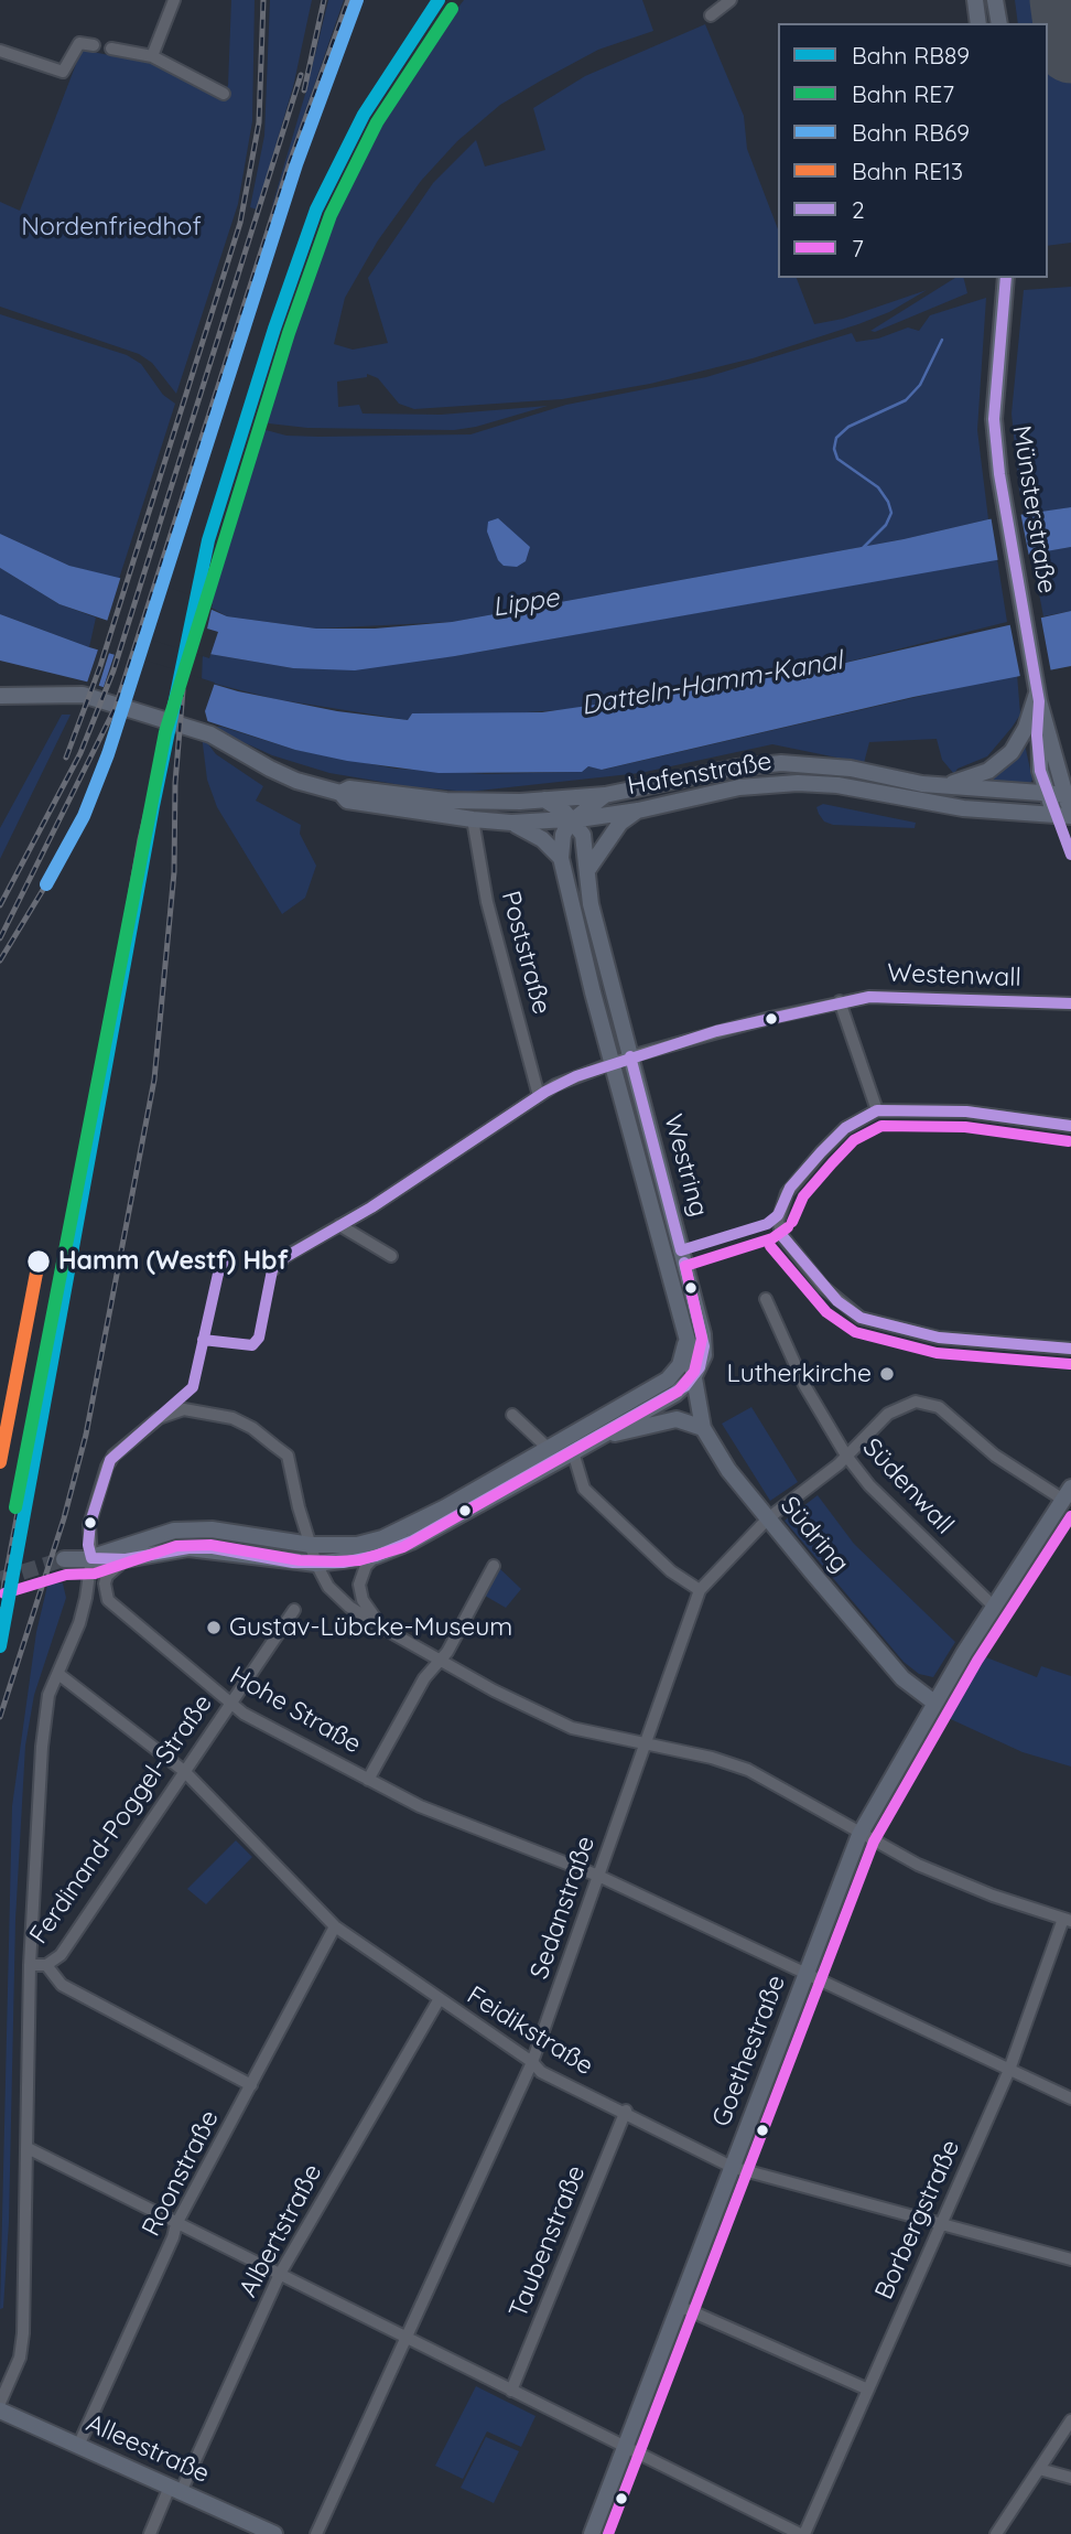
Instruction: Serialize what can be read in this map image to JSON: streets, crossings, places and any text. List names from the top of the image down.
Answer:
{
  "streets": {
    "main road": [
      "Münsterstraße",
      "Hafenstraße",
      "Westring",
      "Südring",
      "Goethestraße",
      "Alleestraße"
    ],
    "street": [
      "Poststraße",
      "Westenwall",
      "Südenwall",
      "Hohe Straße",
      "Ferdinand-Poggel-Straße",
      "Sedanstraße",
      "Feidikstraße",
      "Roonstraße",
      "Borbergstraße",
      "Albertstraße",
      "Taubenstraße"
    ]
  },
  "crossings": [
    ["Münsterstraße", "Hafenstraße"],
    ["Hafenstraße", "Poststraße"],
    ["Poststraße", "Westenwall"],
    ["Westenwall", "Westring"],
    ["Westring", "Südring"],
    ["Südenwall", "Sedanstraße"],
    ["Südenwall", "Goethestraße"],
    ["Südring", "Sedanstraße"],
    ["Südring", "Goethestraße"],
    ["Hohe Straße", "Ferdinand-Poggel-Straße"],
    ["Hohe Straße", "Sedanstraße"],
    ["Hohe Straße", "Goethestraße"],
    ["Hohe Straße", "Borbergstraße"],
    ["Ferdinand-Poggel-Straße", "Feidikstraße"],
    ["Sedanstraße", "Feidikstraße"],
    ["Sedanstraße", "Goethestraße"],
    ["Feidikstraße", "Goethestraße"],
    ["Feidikstraße", "Roonstraße"],
    ["Feidikstraße", "Borbergstraße"],
    ["Feidikstraße", "Albertstraße"],
    ["Feidikstraße", "Taubenstraße"],
    ["Roonstraße", "Alleestraße"],
    ["Albertstraße", "Alleestraße"]
  ],
  "water": ["Lippe", "Datteln-Hamm-Kanal"],
  "parks": ["Nordenfriedhof"],
  "places": ["Hamm (Westf) Hbf", "Lutherkirche", "Gustav-Lübcke-Museum"],
  "lines": [
    "rail line RB89",
    "rail line RB69",
    "rail line RE7",
    "transit line 2",
    "transit line 7",
    "rail line RE13"
  ],
  "legend": [
    "Bahn RB89",
    "Bahn RE7",
    "Bahn RB69",
    "Bahn RE13",
    "2",
    "7"
  ]
}
